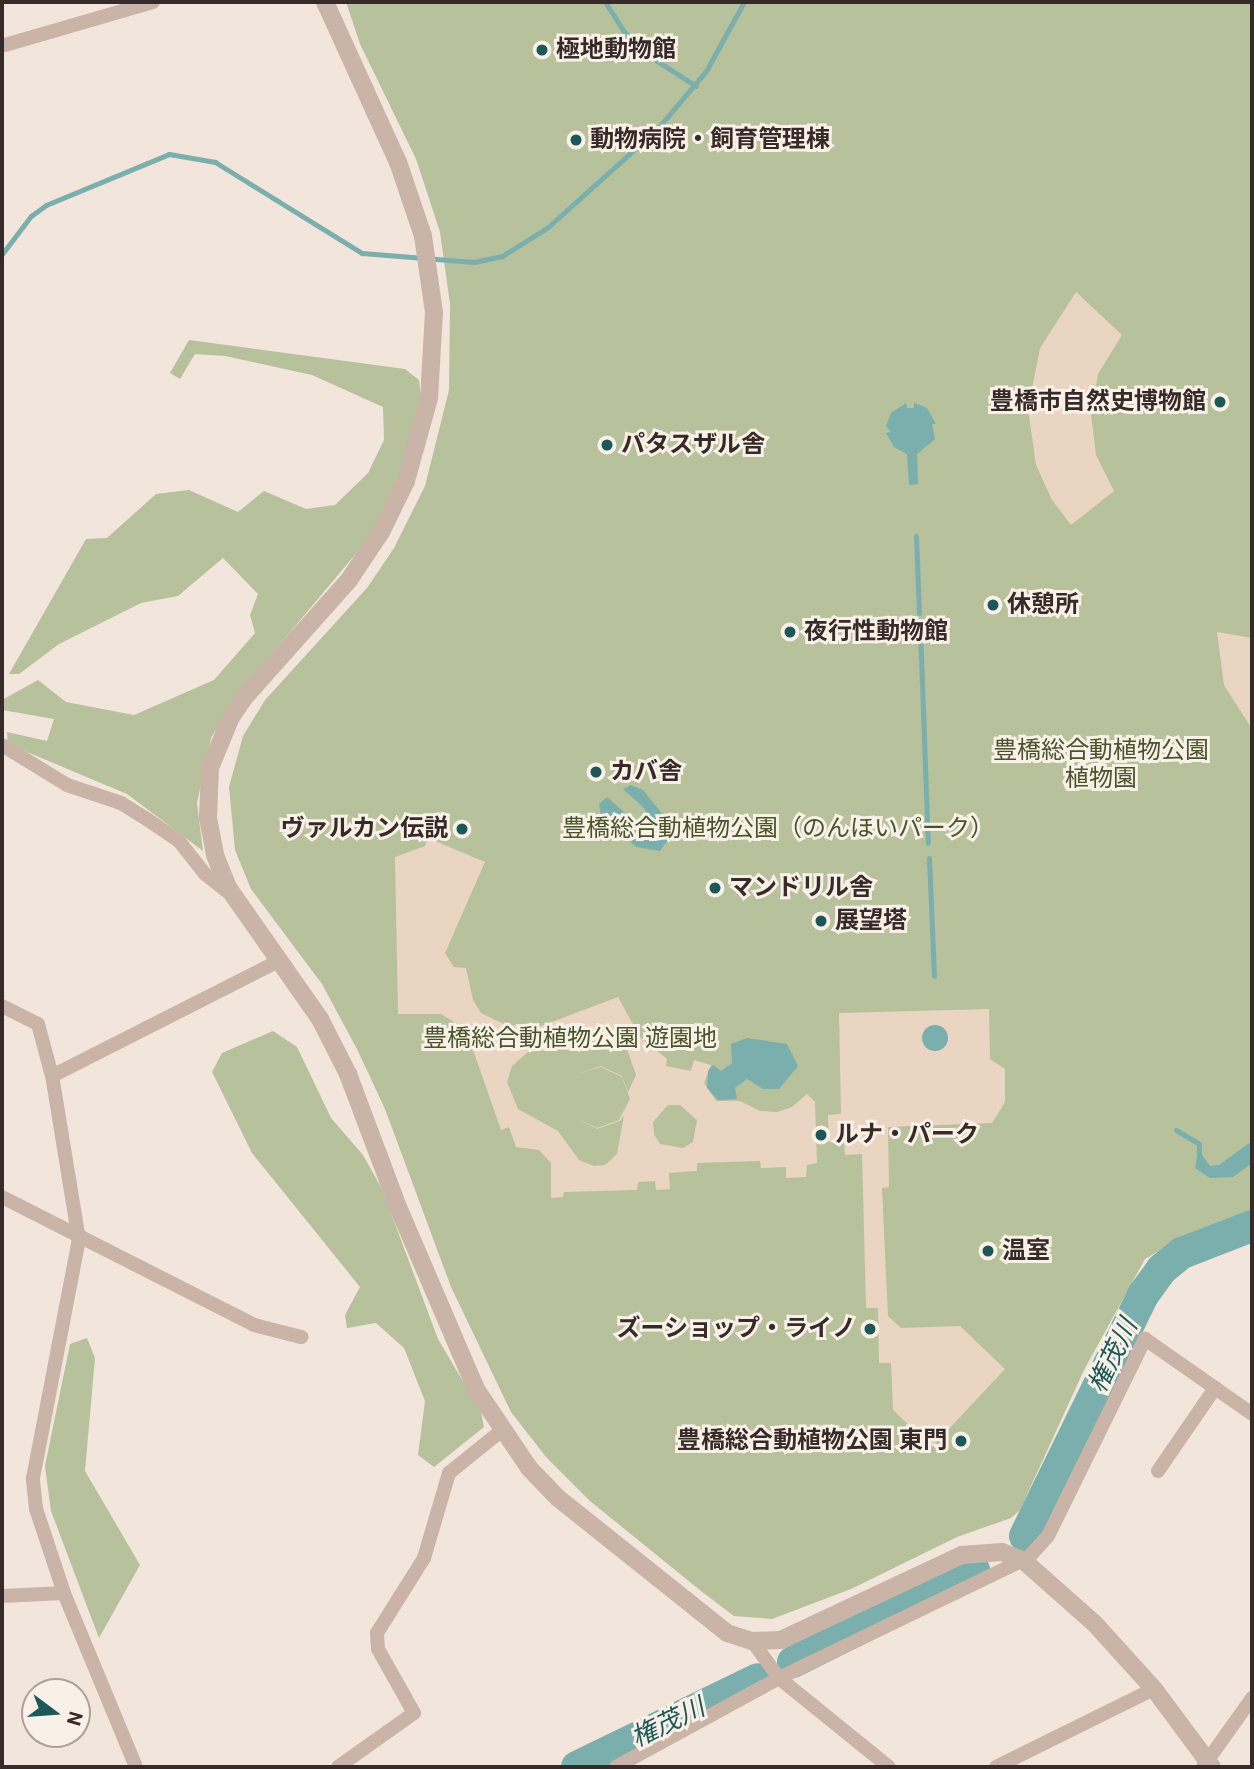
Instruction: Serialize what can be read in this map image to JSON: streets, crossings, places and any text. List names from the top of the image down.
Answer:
{
  "water": ["権茂川"],
  "parks": ["豊橋総合動植物公園 植物園", "豊橋総合動植物公園（のんほいパーク）", "豊橋総合動植物公園 遊園地"],
  "places": [
    "極地動物館",
    "動物病院・飼育管理棟",
    "豊橋市自然史博物館",
    "パタスザル舎",
    "休憩所",
    "夜行性動物館",
    "カバ舎",
    "ヴァルカン伝説",
    "マンドリル舎",
    "展望塔",
    "ルナ・パーク",
    "温室",
    "ズーショップ・ライノ",
    "豊橋総合動植物公園 東門"
  ],
  "north": "right"
}
